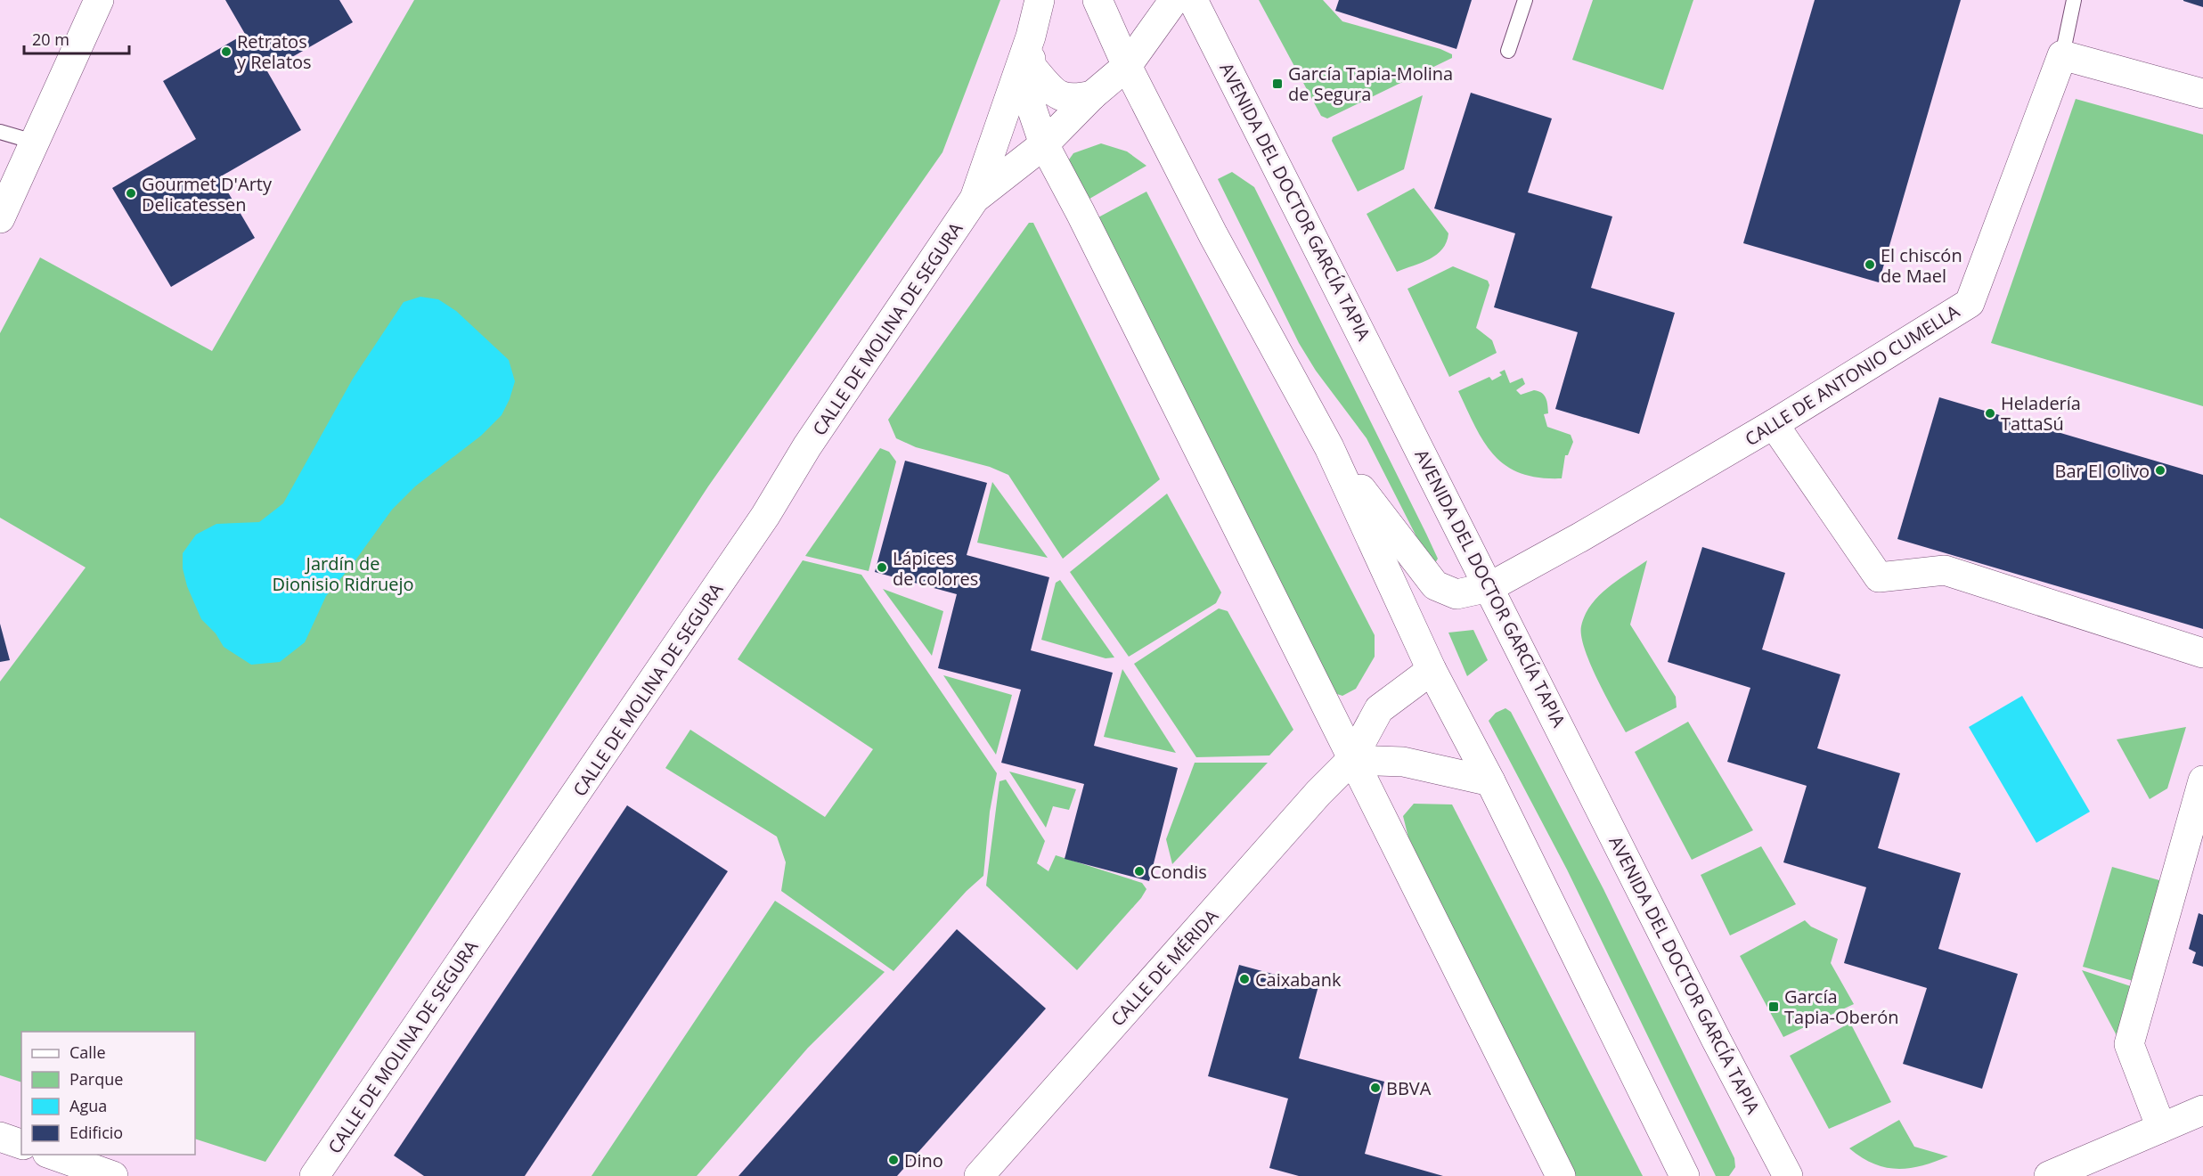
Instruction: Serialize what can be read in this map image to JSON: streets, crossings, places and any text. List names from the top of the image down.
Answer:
{
  "streets": {
    "street": [
      "AVENIDA DEL DOCTOR GARCÍA TAPIA",
      "CALLE DE MOLINA DE SEGURA",
      "CALLE DE ANTONIO CUMELLA",
      "CALLE DE MÉRIDA"
    ]
  },
  "crossings": [
    ["AVENIDA DEL DOCTOR GARCÍA TAPIA", "CALLE DE ANTONIO CUMELLA"]
  ],
  "parks": ["Jardín de Dionisio Ridruejo"],
  "places": {
    "other": [
      "Retratos y Relatos",
      "Gourmet D'Arty Delicatessen",
      "El chiscón de Mael",
      "Heladería TattaSú",
      "Bar El Olivo",
      "Lápices de colores",
      "Condis",
      "Caixabank",
      "BBVA",
      "Dino"
    ],
    "transit": ["García Tapia-Molina de Segura", "García Tapia-Oberón"]
  },
  "legend": [
    "Calle",
    "Parque",
    "Agua",
    "Edificio"
  ],
  "scale_bar": "20 m"
}
